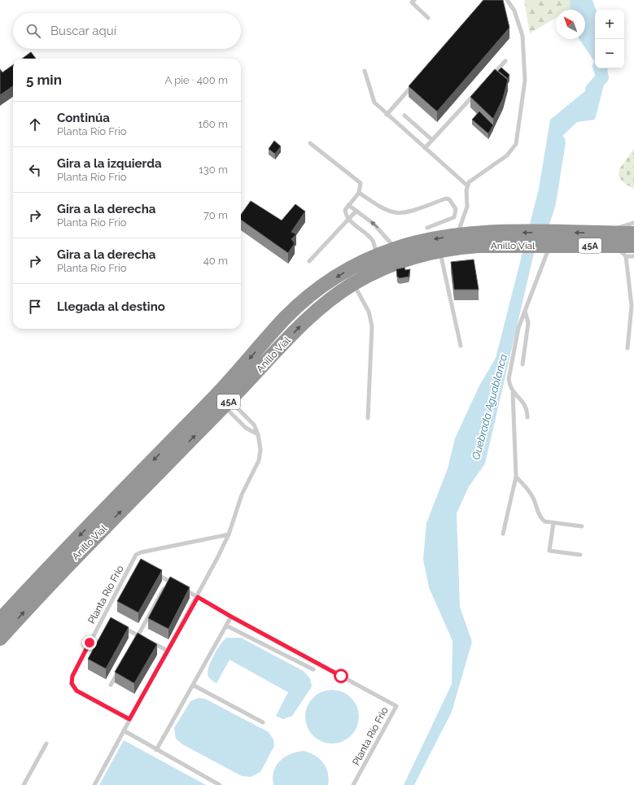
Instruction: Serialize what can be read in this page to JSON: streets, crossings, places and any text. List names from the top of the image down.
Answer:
{
  "streets": {
    "highway": ["Anillo Víal", "45A"],
    "lane": ["Planta Río Frio"]
  },
  "water": ["Quebrada Aguablanca"],
  "north": "top left",
  "page": {
    "map_buttons": ["+", "−"],
    "search": "Buscar aquí",
    "heading": ["5 min", "A pie · 400 m"],
    "list": [
      ["Continúa", "Planta Río Frio", "160 m"],
      ["Gira a la izquierda", "Planta Río Frio", "130 m"],
      ["Gira a la derecha", "Planta Río Frio", "70 m"],
      ["Gira a la derecha", "Planta Río Frio", "40 m"],
      "Llegada al destino"
    ]
  }
}
